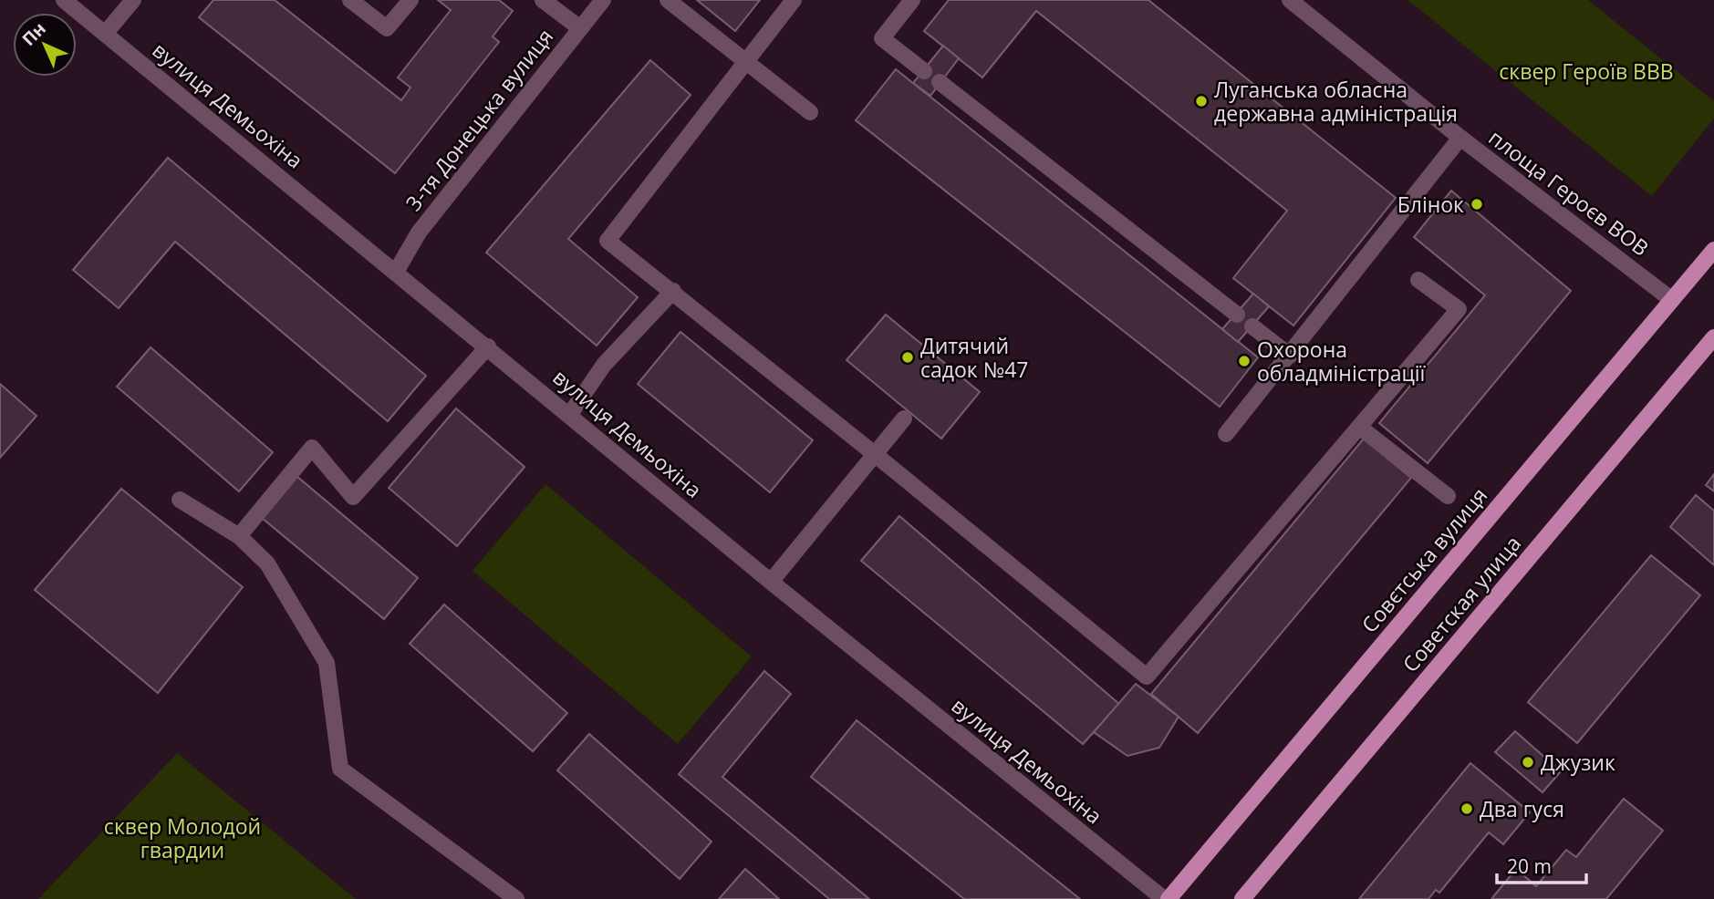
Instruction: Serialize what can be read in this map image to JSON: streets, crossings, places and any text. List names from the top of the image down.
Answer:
{
  "streets": {
    "main road": ["Совєтська вулиця", "Советская улица"],
    "street": ["вулиця Демьохіна", "3-тя Донецька вулиця", "площа Героєв ВОВ"]
  },
  "crossings": [
    ["вулиця Демьохіна", "3-тя Донецька вулиця"],
    ["вулиця Демьохіна", "Совєтська вулиця"],
    ["площа Героєв ВОВ", "Совєтська вулиця"]
  ],
  "parks": ["сквер Героїв ВВВ", "сквер Молодой гвардии"],
  "places": [
    "Луганська обласна державна адміністрація",
    "Блінок",
    "Дитячий садок №47",
    "Охорона обладміністрації",
    "Джузик",
    "Два гуся"
  ],
  "scale_bar": "20 m",
  "north": "top left"
}
